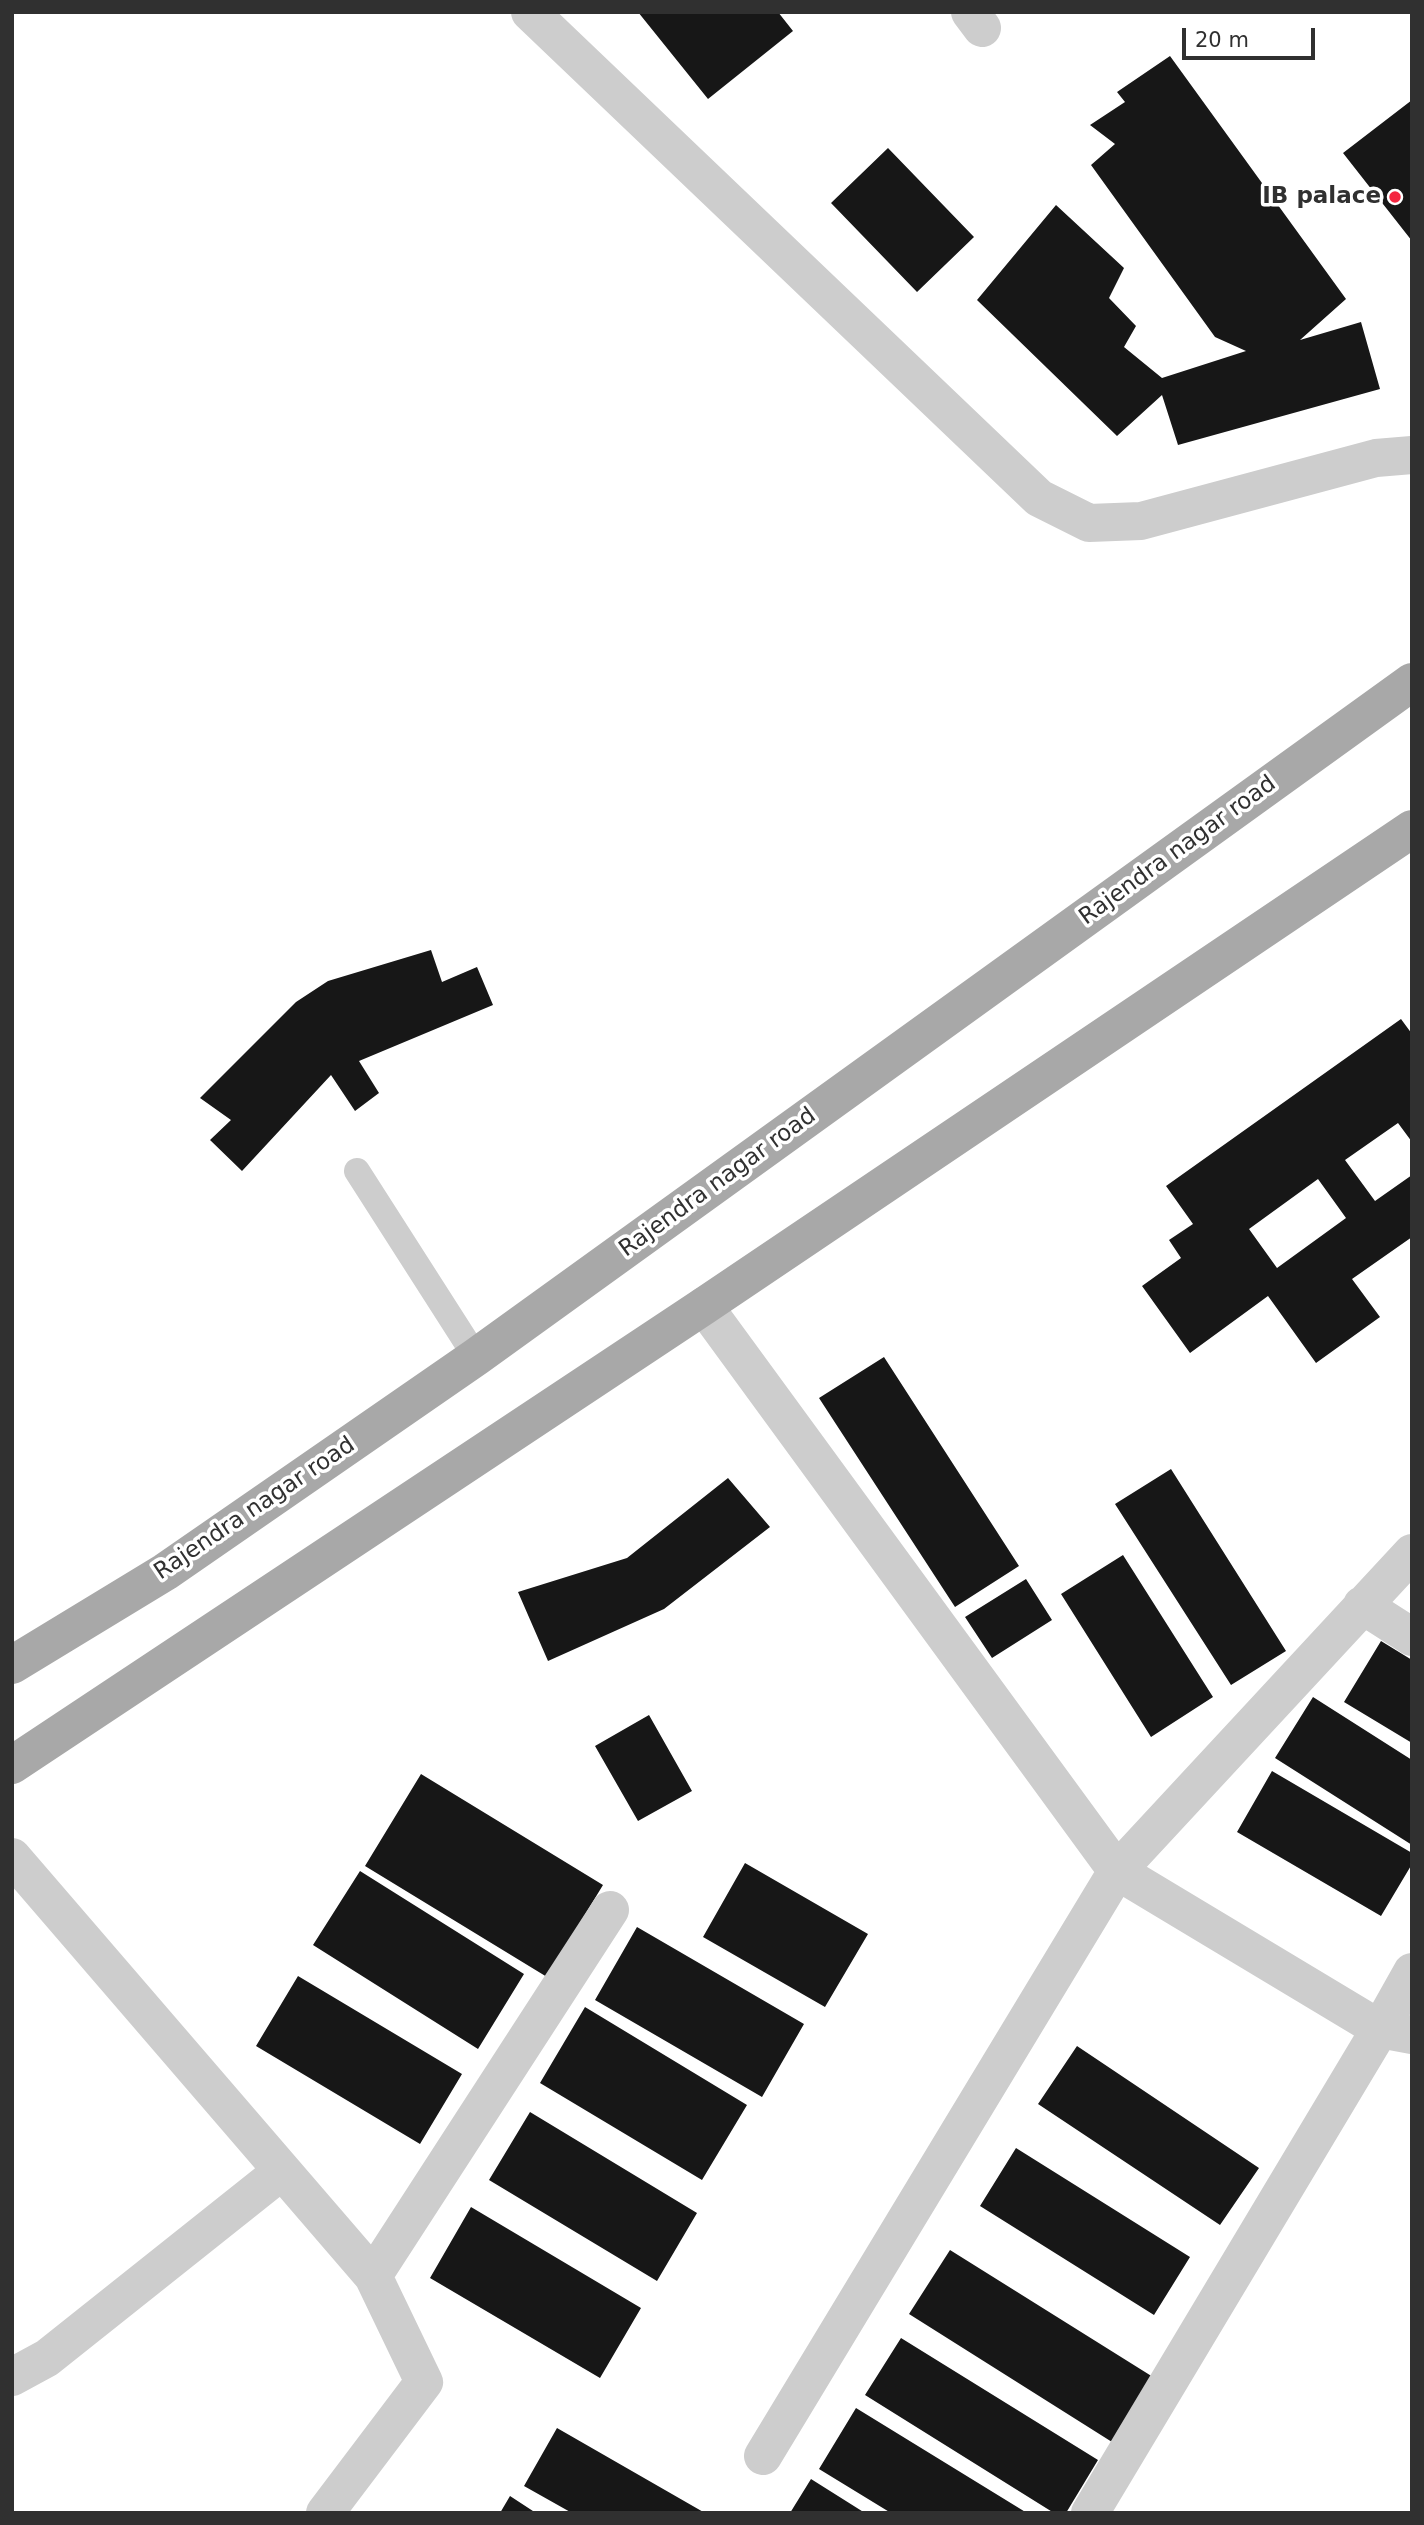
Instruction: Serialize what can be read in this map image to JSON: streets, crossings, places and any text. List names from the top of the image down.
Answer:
{
  "streets": {
    "main road": ["Rajendra nagar road"]
  },
  "places": ["IB palace"],
  "scale_bar": "20 m"
}
